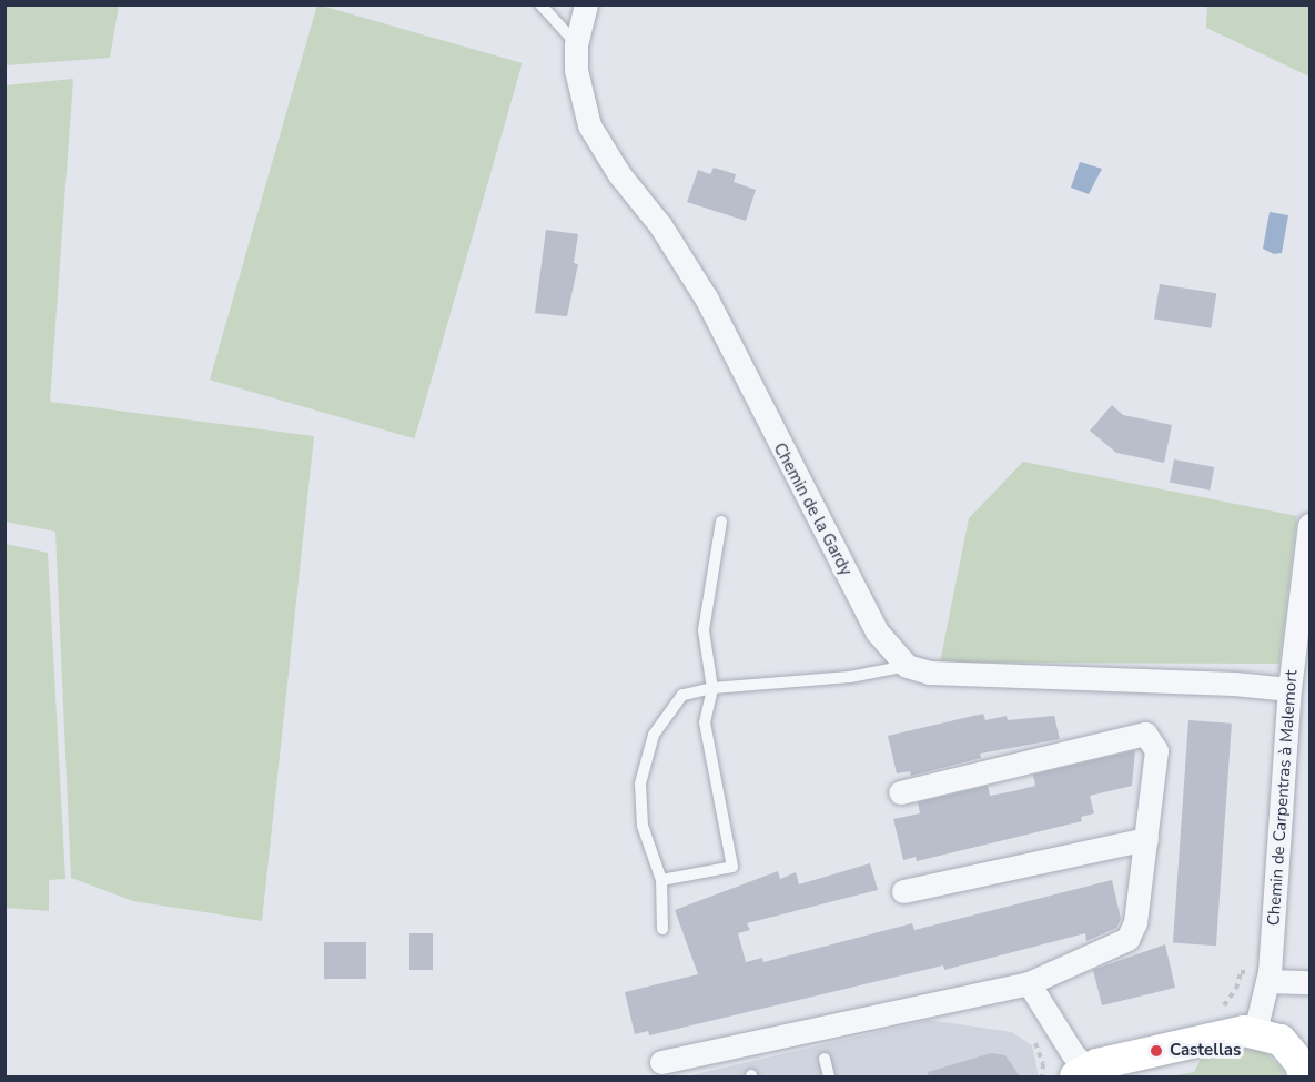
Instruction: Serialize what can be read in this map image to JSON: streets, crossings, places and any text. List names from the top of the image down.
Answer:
{
  "streets": {
    "street": ["Chemin de la Gardy", "Chemin de Carpentras à Malemort"]
  },
  "places": ["Castellas"]
}
